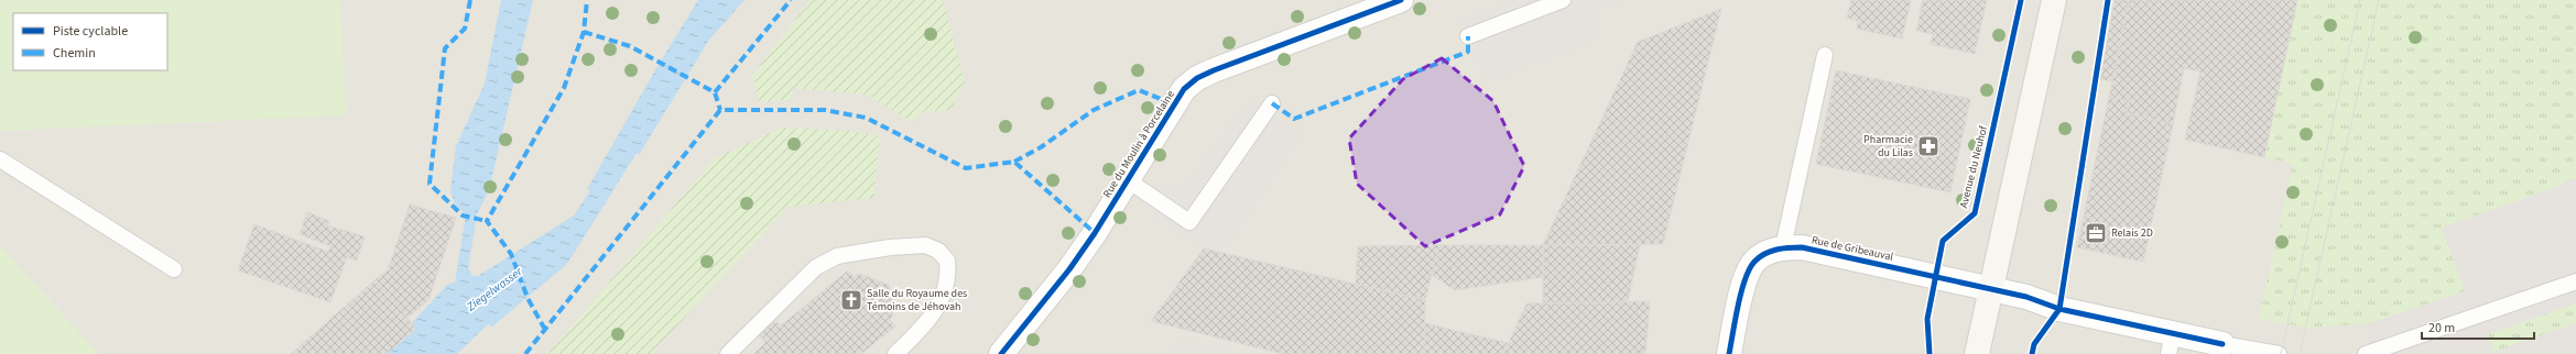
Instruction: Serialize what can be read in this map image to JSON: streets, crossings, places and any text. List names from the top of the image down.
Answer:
{
  "streets": {
    "street": ["Rue du Moulin à Porcelaine", "Rue de Gribeauval"],
    "cycle path": ["Avenue du Neuhof"]
  },
  "water": ["Ziegelwasser"],
  "places": {
    "pharmacy": ["Pharmacie du Lilas"],
    "office": ["Relais 2D"],
    "church": ["Salle du Royaume des Témoins de Jéhovah"]
  },
  "legend": ["Piste cyclable", "Chemin"],
  "scale_bar": "20 m"
}
